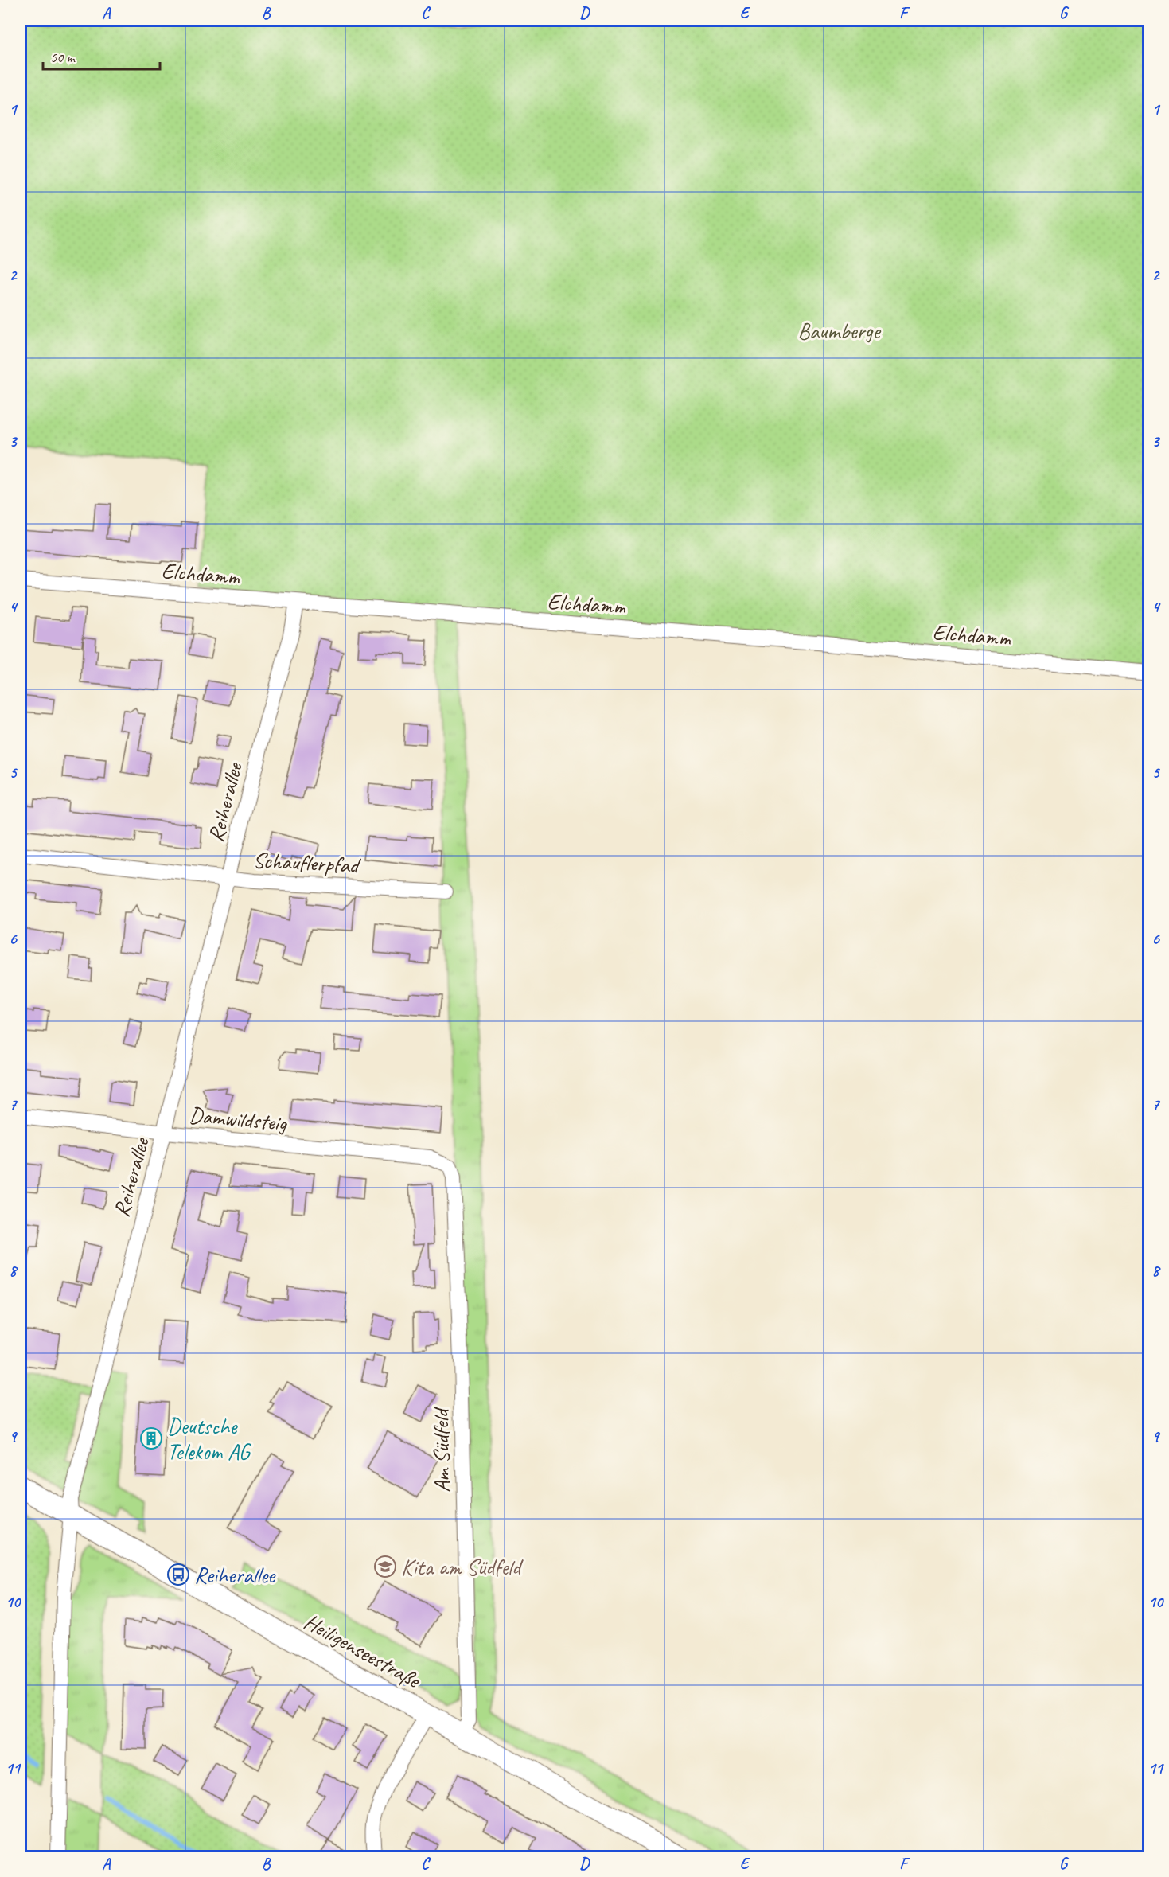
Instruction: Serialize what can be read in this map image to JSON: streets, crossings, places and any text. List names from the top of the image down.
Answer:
{
  "streets": {
    "main road": ["Heiligenseestraße"],
    "street": [
      "Elchdamm",
      "Reiherallee",
      "Schauflerpfad",
      "Damwildsteig",
      "Am Südfeld"
    ]
  },
  "crossings": [
    ["Elchdamm", "Reiherallee"],
    ["Reiherallee", "Schauflerpfad"],
    ["Reiherallee", "Damwildsteig"],
    ["Reiherallee", "Heiligenseestraße"],
    ["Damwildsteig", "Am Südfeld"],
    ["Am Südfeld", "Heiligenseestraße"]
  ],
  "parks": ["Baumberge"],
  "places": {
    "building": ["Deutsche Telekom AG"],
    "school or university": ["Kita am Südfeld"],
    "bus stop": ["Reiherallee"]
  },
  "scale_bar": "50 m",
  "grid": {
    "columns": [
      "A",
      "B",
      "C",
      "D",
      "E",
      "F",
      "G"
    ],
    "rows": [
      "1",
      "2",
      "3",
      "4",
      "5",
      "6",
      "7",
      "8",
      "9",
      "10",
      "11"
    ]
  }
}
